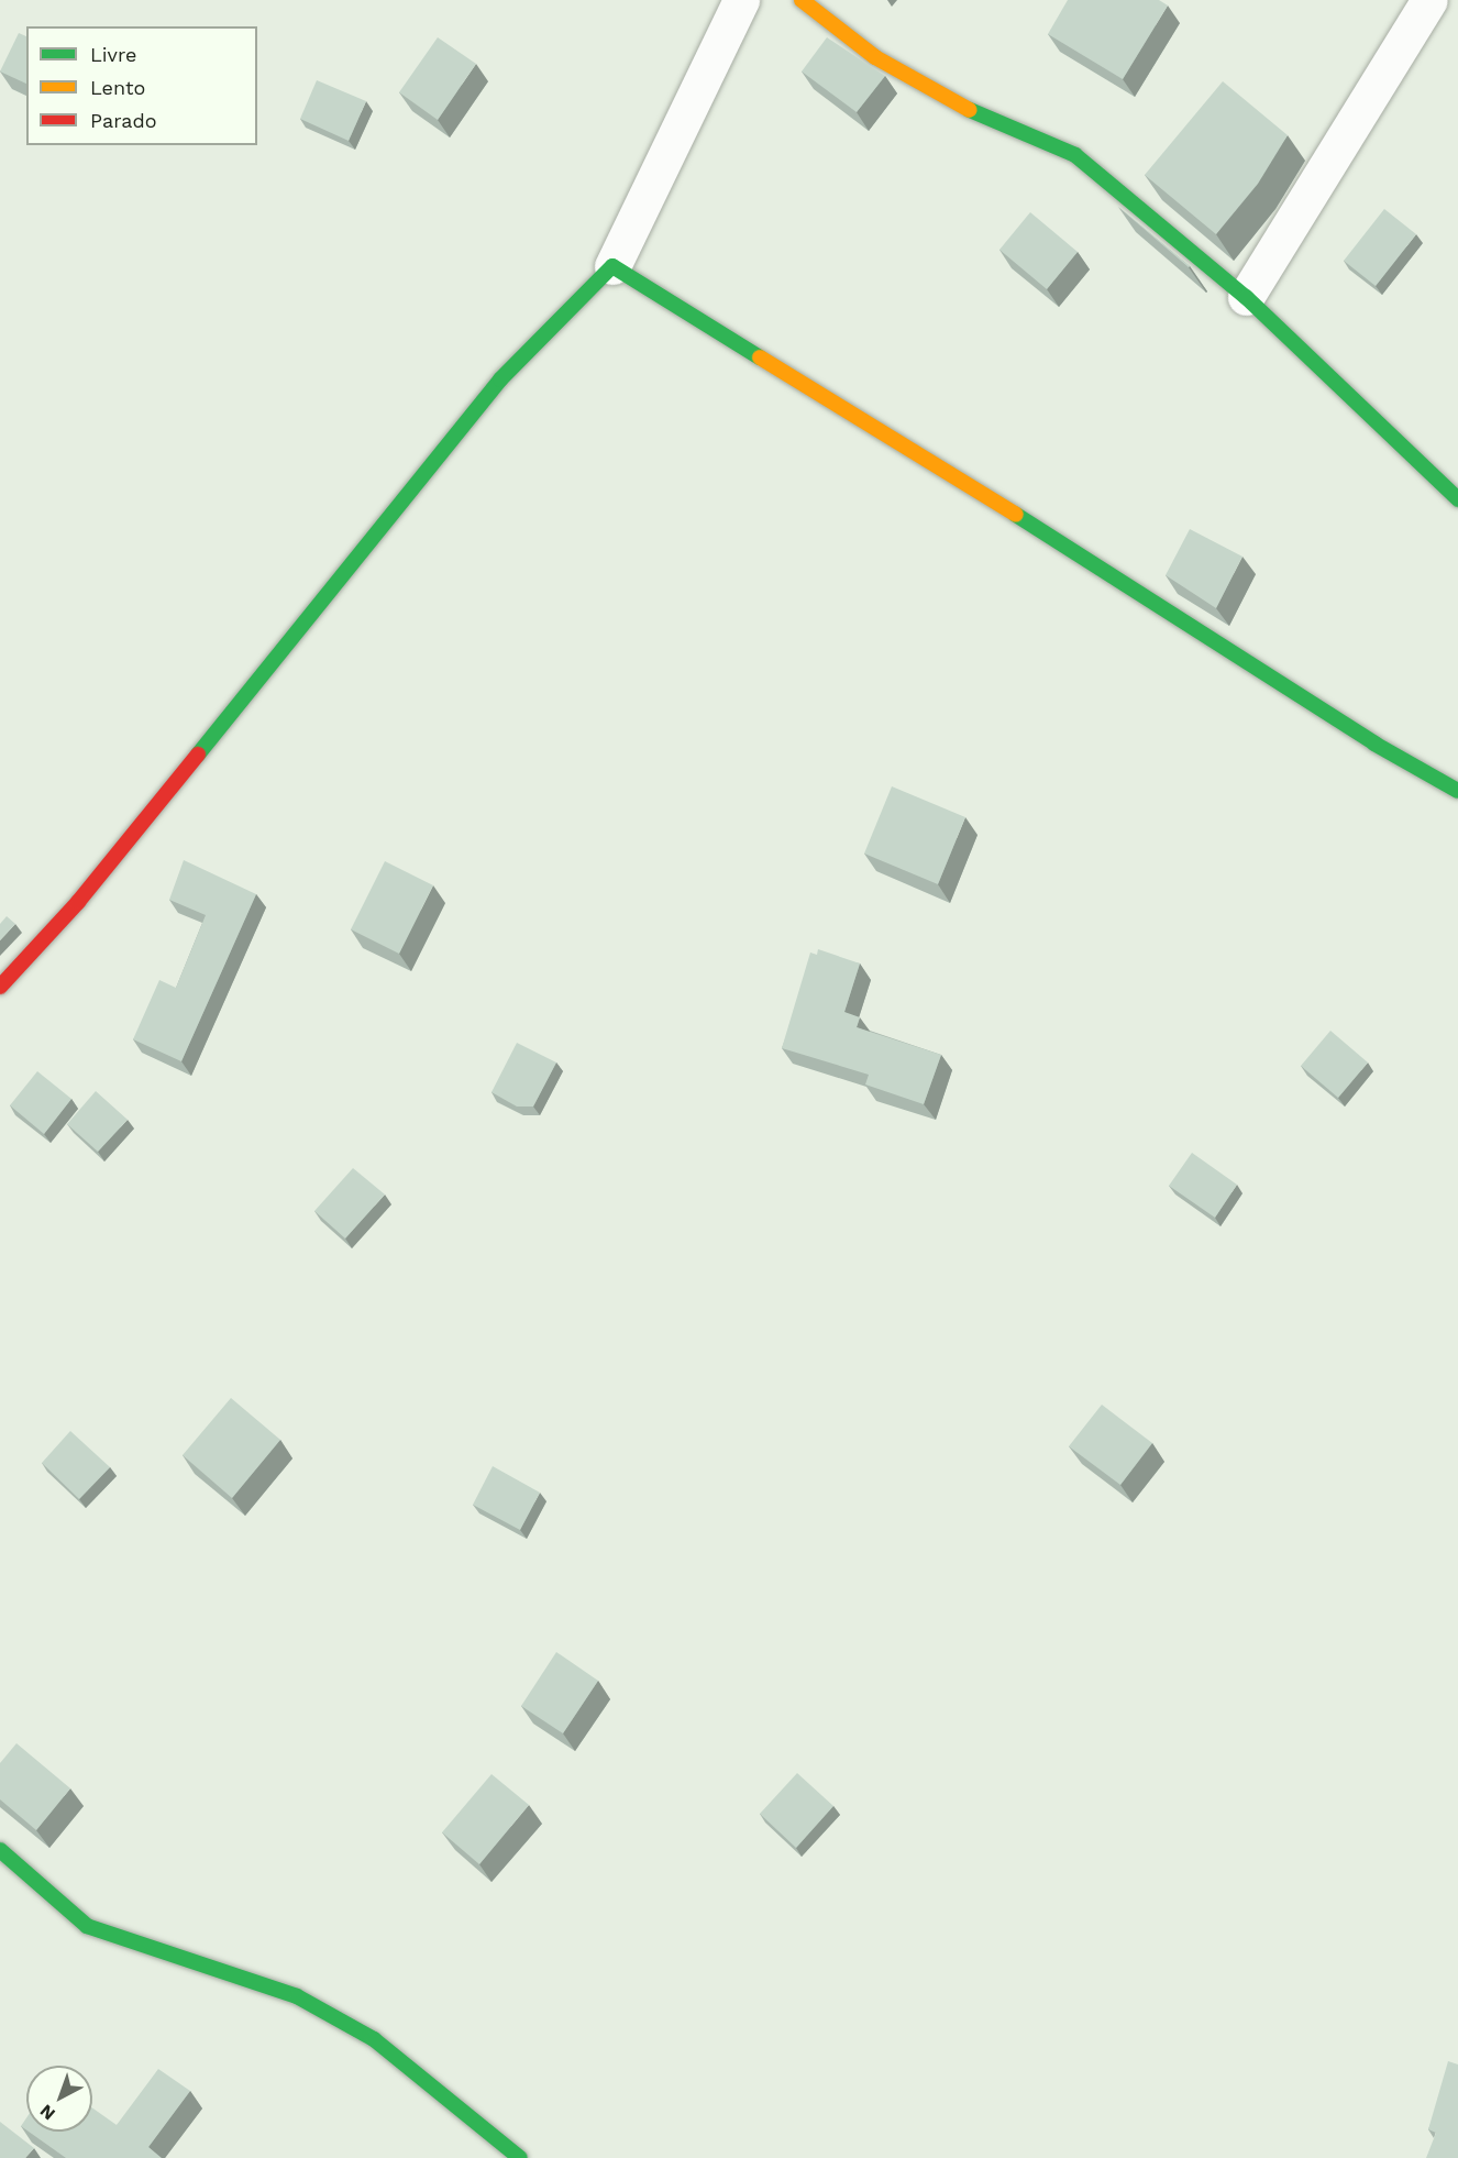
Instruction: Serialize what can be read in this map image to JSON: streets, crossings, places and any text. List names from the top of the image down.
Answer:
{
  "legend": ["Livre", "Lento", "Parado"],
  "north": "bottom left"
}
